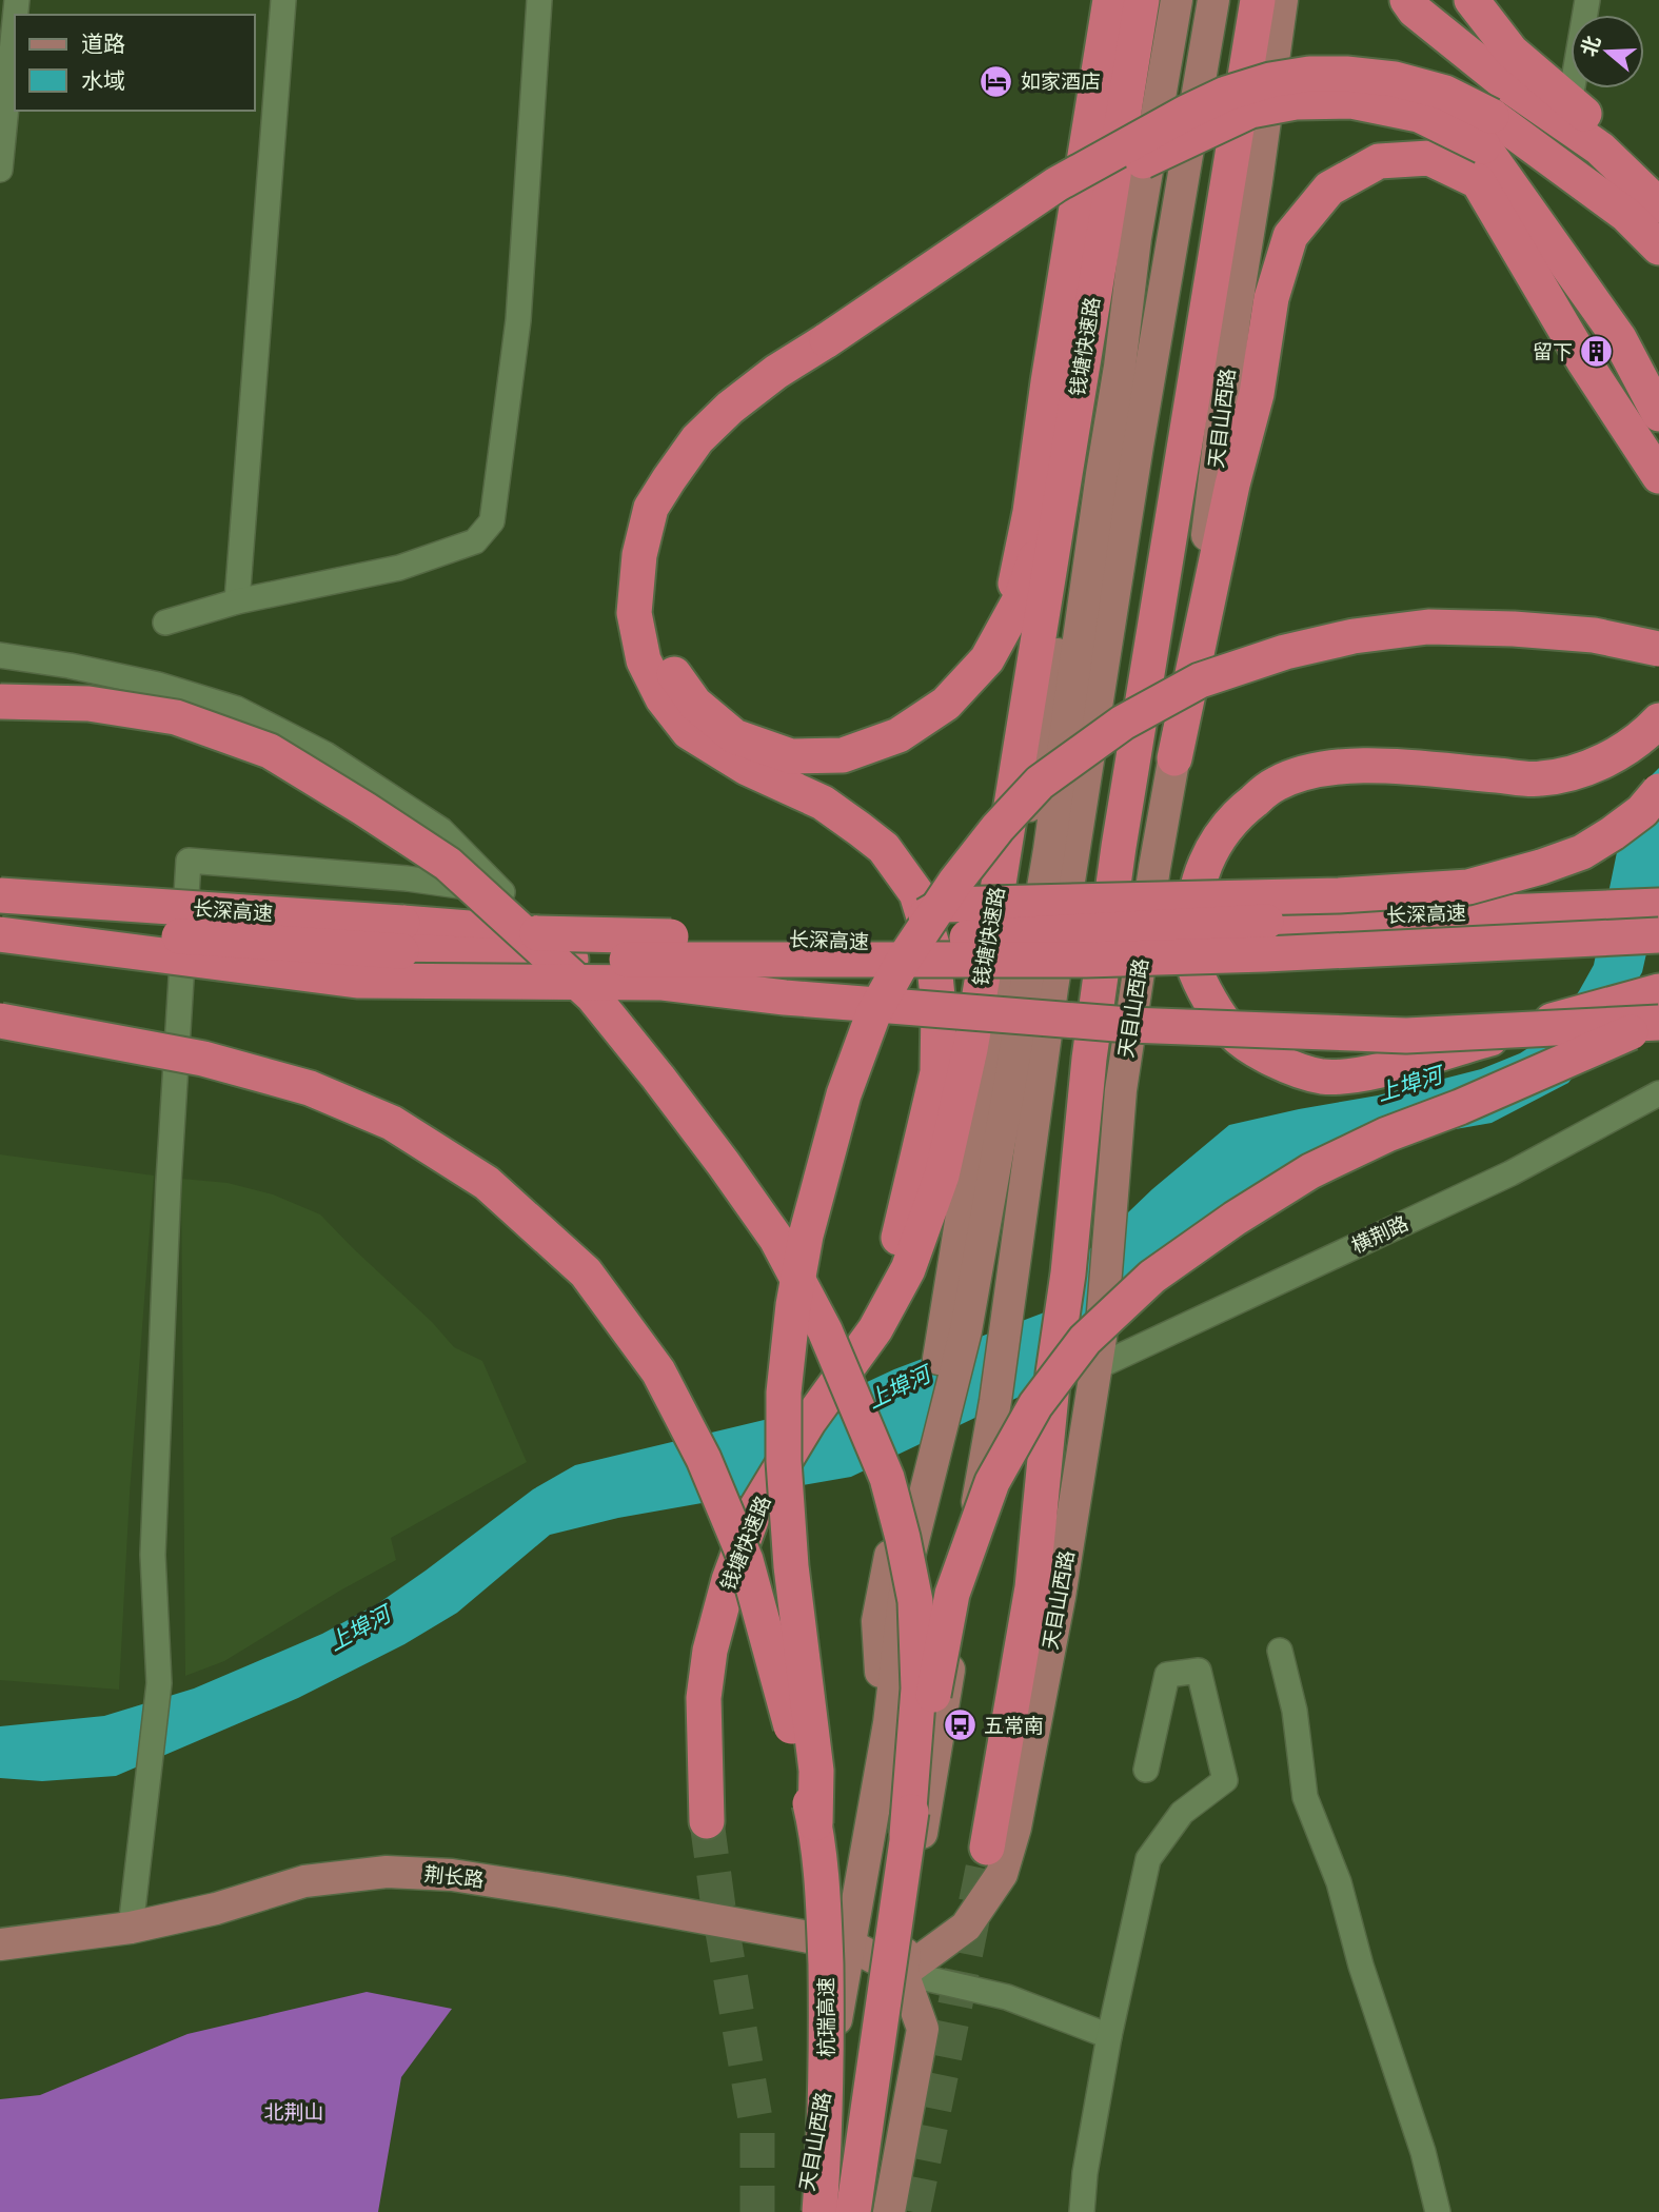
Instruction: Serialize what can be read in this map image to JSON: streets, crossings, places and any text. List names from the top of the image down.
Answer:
{
  "streets": {
    "highway": ["钱塘快速路", "长深高速", "杭瑞高速"],
    "main road": ["天目山西路", "荆长路"],
    "street": ["横荆路"]
  },
  "crossings": [
    ["天目山西路", "横荆路"],
    ["天目山西路", "荆长路"]
  ],
  "water": ["上埠河"],
  "parks": ["北荆山"],
  "places": {
    "hotel": ["如家酒店"],
    "building": ["留下"],
    "bus stop": ["五常南"]
  },
  "legend": ["道路", "水域"],
  "north": "left"
}
